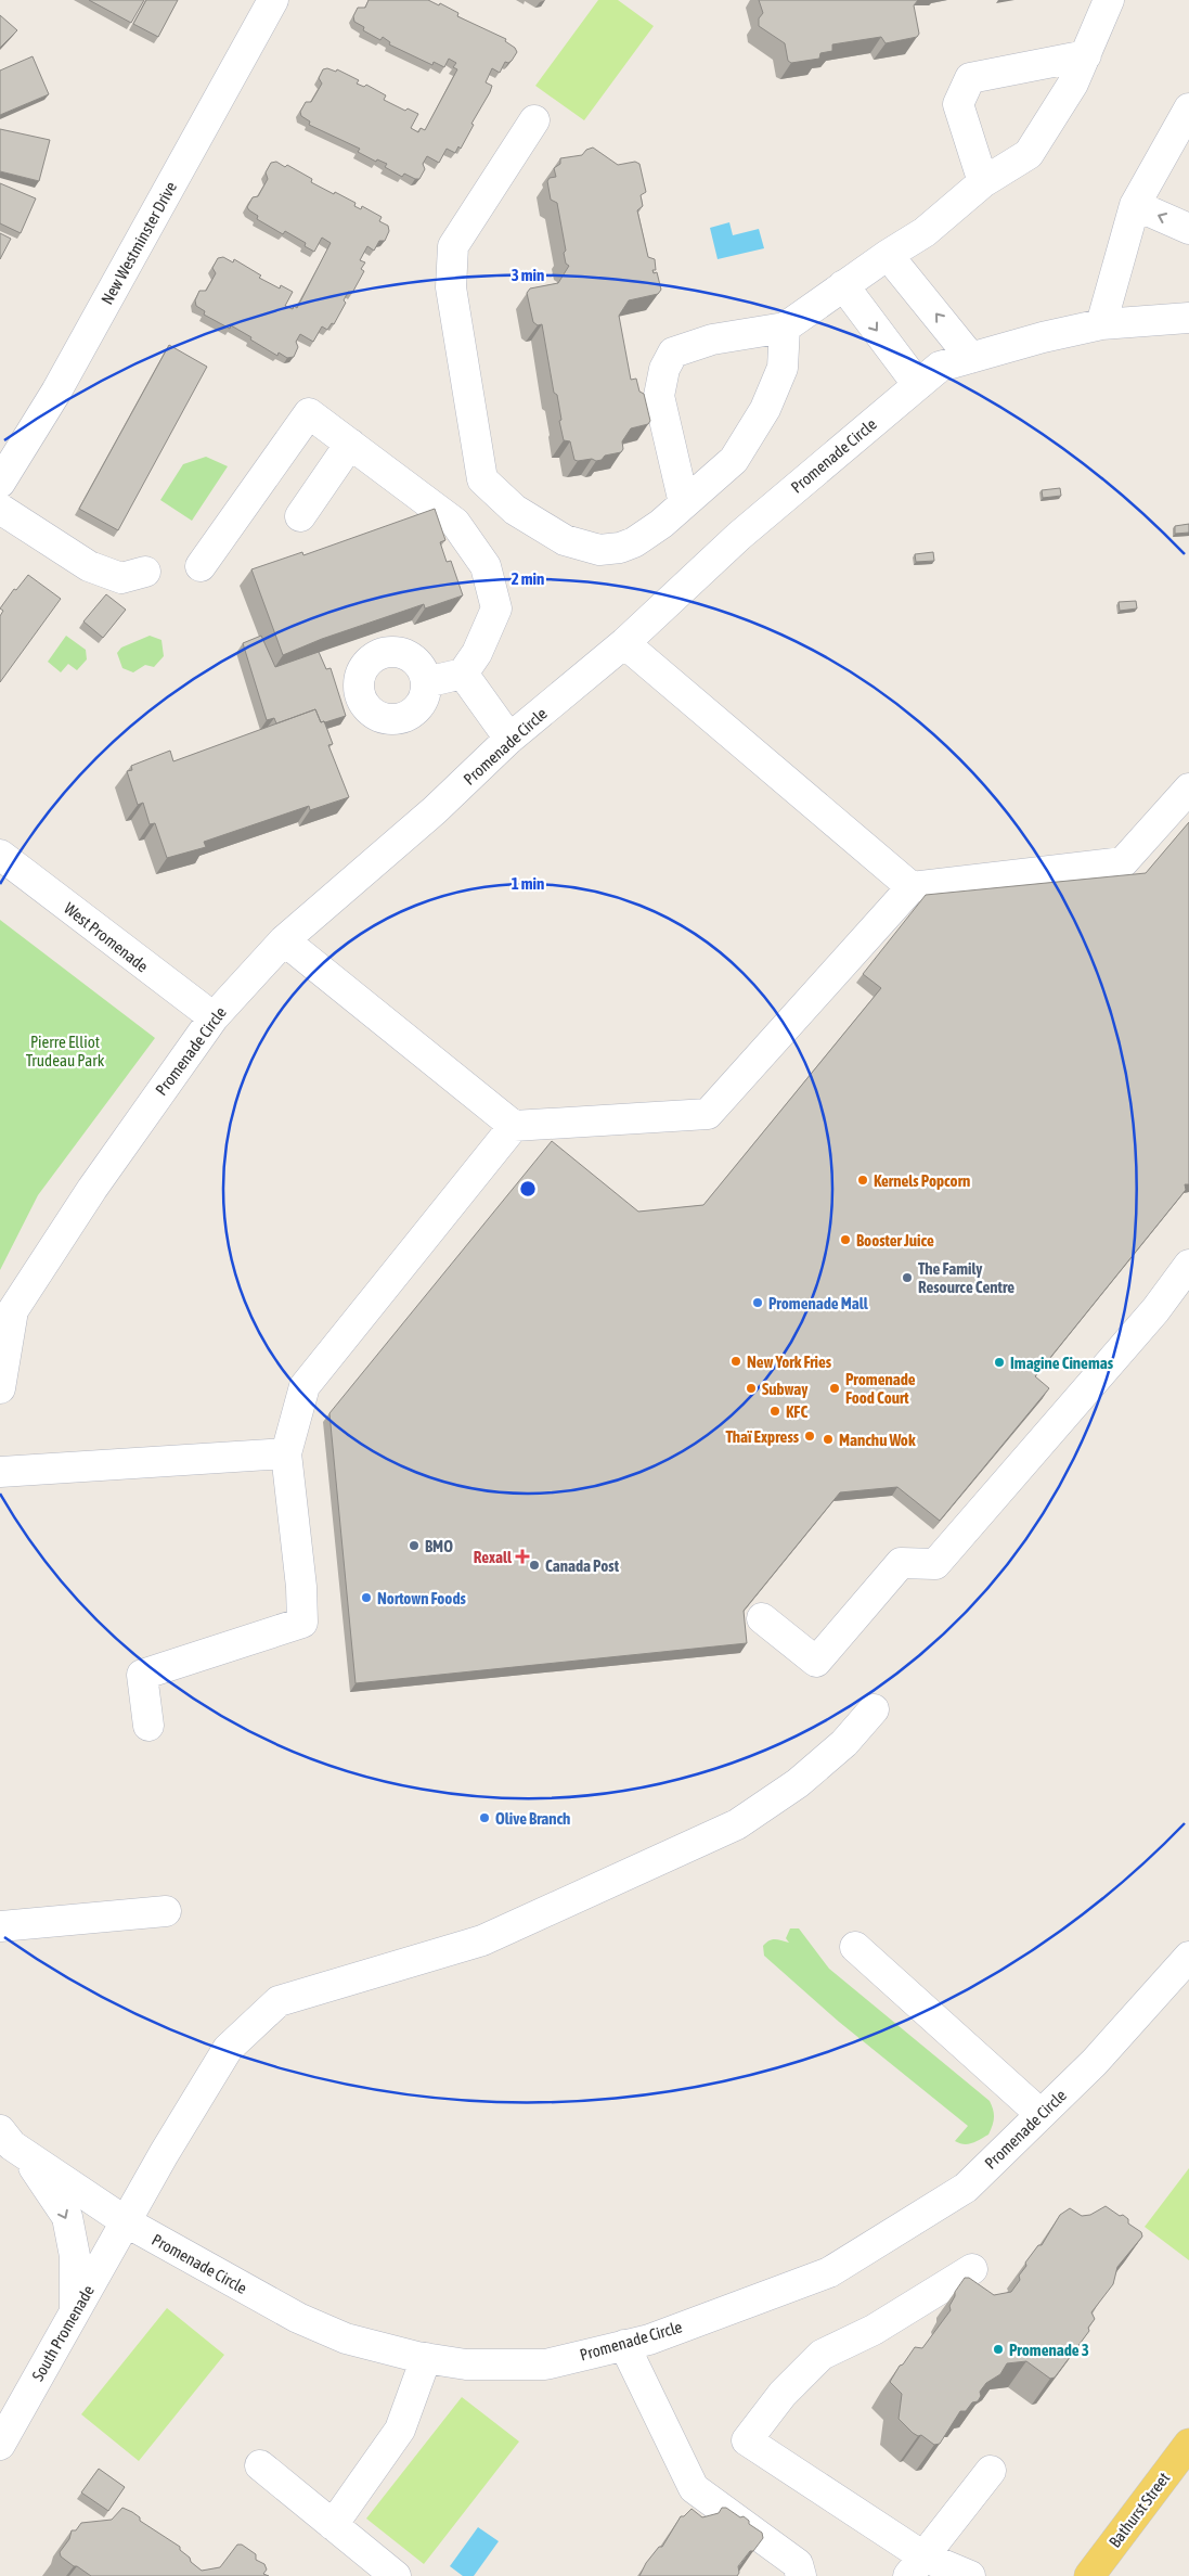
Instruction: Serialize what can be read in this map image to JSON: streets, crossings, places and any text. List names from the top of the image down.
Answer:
{
  "streets": {
    "main road": ["Bathurst Street"],
    "street": [
      "New Westminster Drive",
      "Promenade Circle",
      "West Promenade",
      "South Promenade"
    ]
  },
  "crossings": [
    ["Promenade Circle", "West Promenade"],
    ["Promenade Circle", "South Promenade"]
  ],
  "parks": ["Pierre Elliot Trudeau Park"],
  "places": {
    "other": [
      "Kernels Popcorn",
      "Booster Juice",
      "The Family Resource Centre",
      "Promenade Mall",
      "New York Fries",
      "Imagine Cinemas",
      "Subway",
      "Promenade Food Court",
      "KFC",
      "Thaï Express",
      "Manchu Wok",
      "BMO",
      "Canada Post",
      "Nortown Foods",
      "Olive Branch",
      "Promenade 3"
    ],
    "health": ["Rexall"]
  },
  "rings": ["3 min", "2 min", "1 min"]
}
